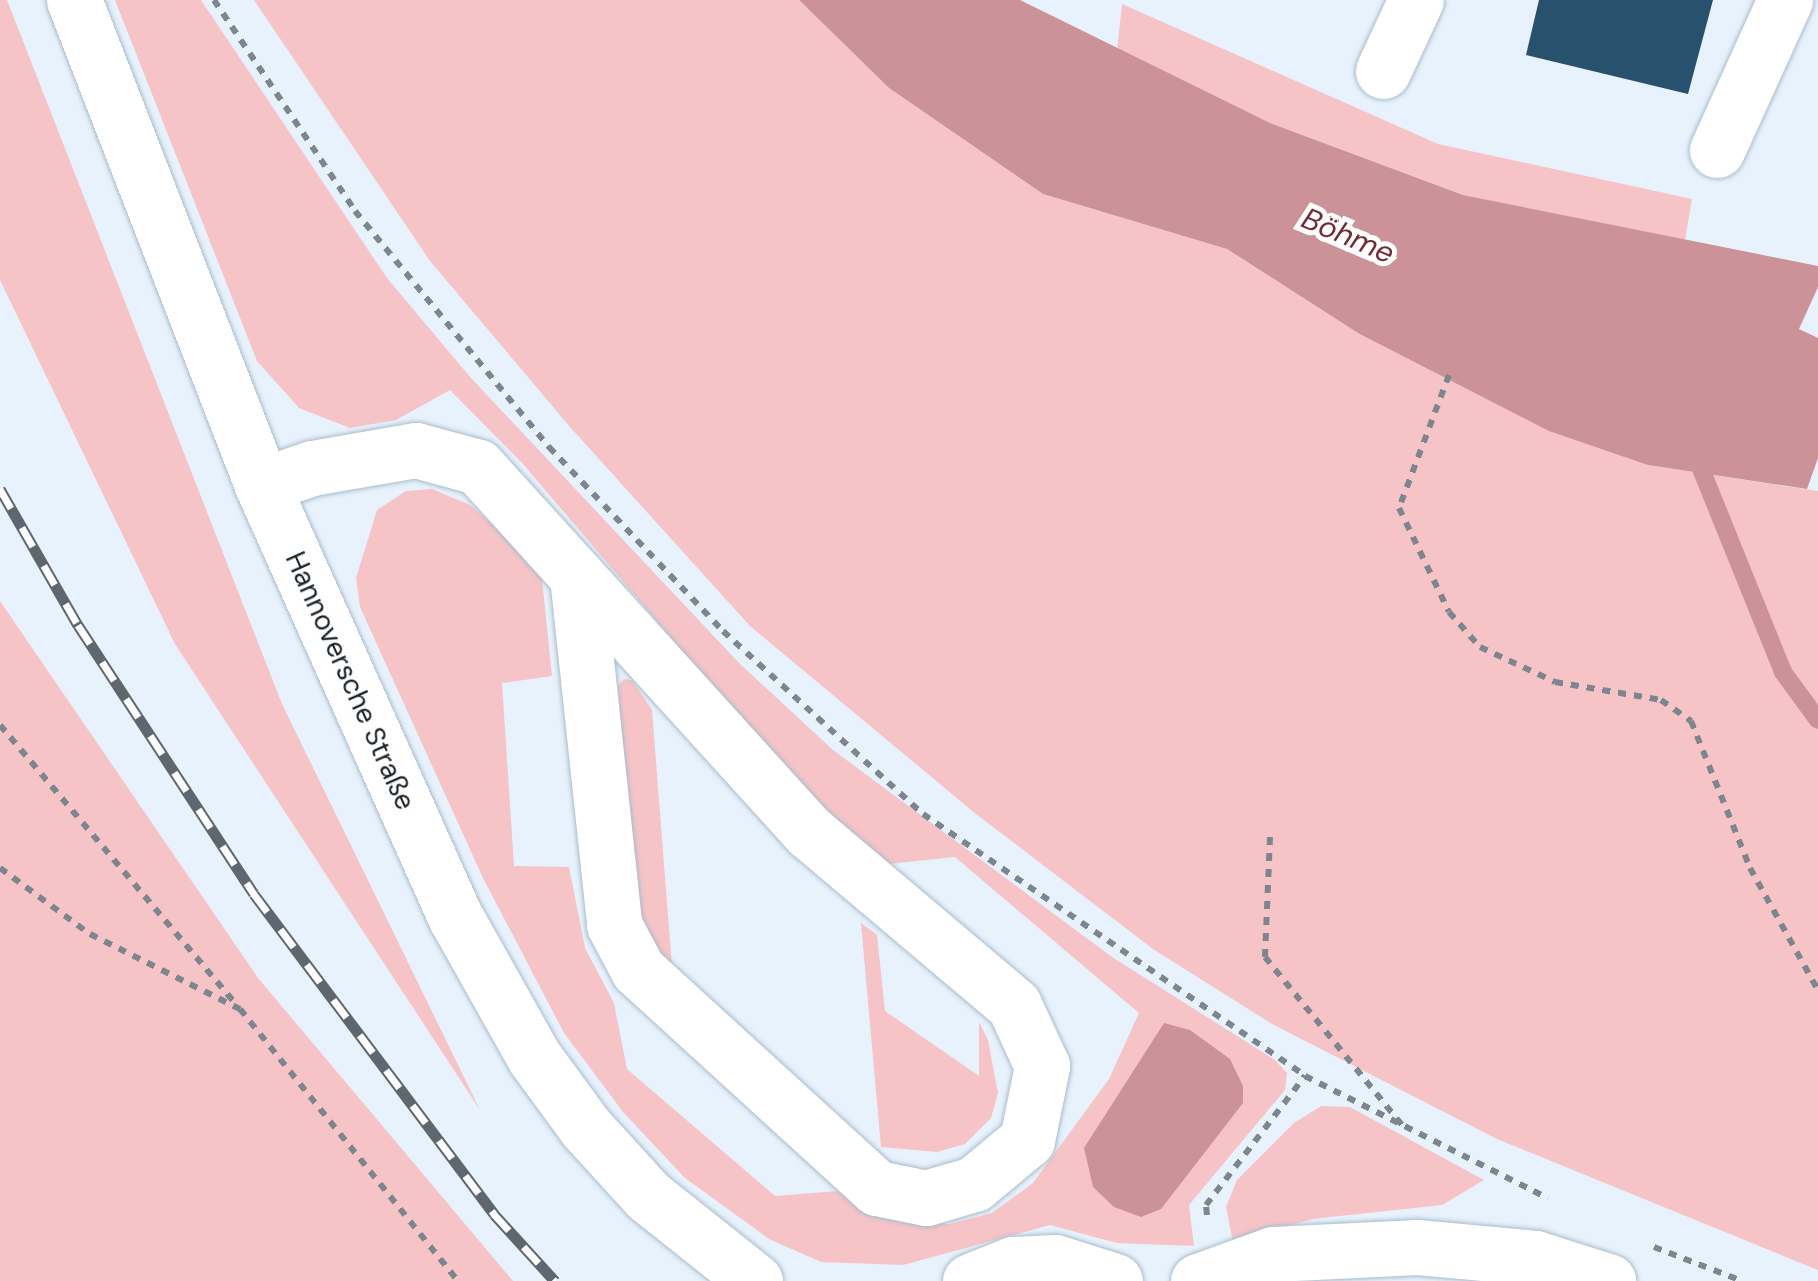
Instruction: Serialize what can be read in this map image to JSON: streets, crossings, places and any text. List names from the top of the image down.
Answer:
{
  "streets": {
    "main road": ["Hannoversche Straße"]
  },
  "water": ["Böhme"]
}
